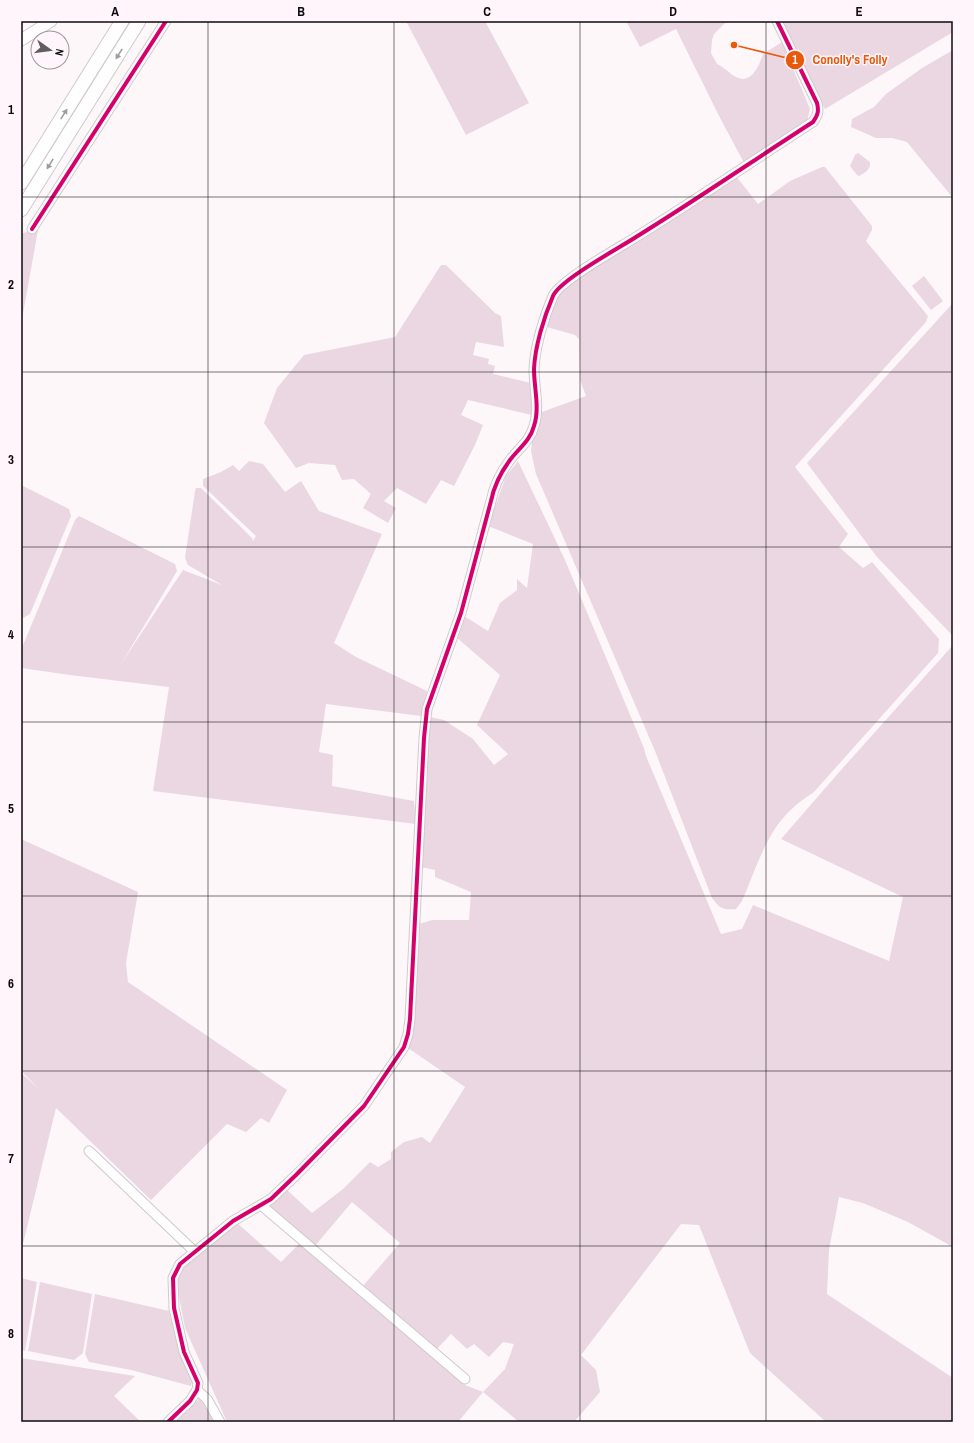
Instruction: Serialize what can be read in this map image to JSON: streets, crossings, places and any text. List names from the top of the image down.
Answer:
{
  "places": ["Conolly's Folly"],
  "north": "right",
  "grid": {
    "columns": [
      "A",
      "B",
      "C",
      "D",
      "E"
    ],
    "rows": [
      "1",
      "2",
      "3",
      "4",
      "5",
      "6",
      "7",
      "8"
    ]
  }
}
